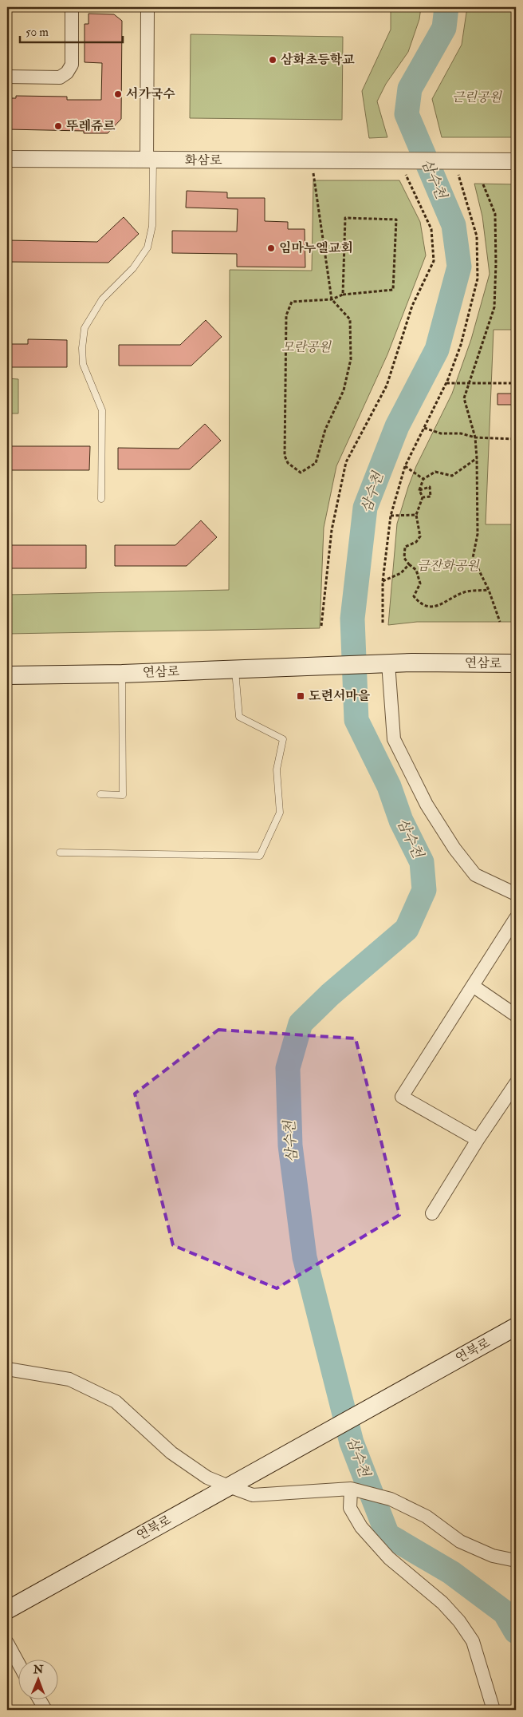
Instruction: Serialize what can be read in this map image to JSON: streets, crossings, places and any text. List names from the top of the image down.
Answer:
{
  "streets": {
    "main road": ["연삼로", "연북로"],
    "street": ["화삼로"]
  },
  "water": ["삼수천"],
  "parks": ["근린공원", "모란공원", "금잔화공원"],
  "places": {
    "other": [
      "삼화초등학교",
      "서가국수",
      "뚜레쥬르",
      "임마누엘교회"
    ],
    "transit": ["도련서마을"]
  },
  "scale_bar": "50 m",
  "north": "top"
}
